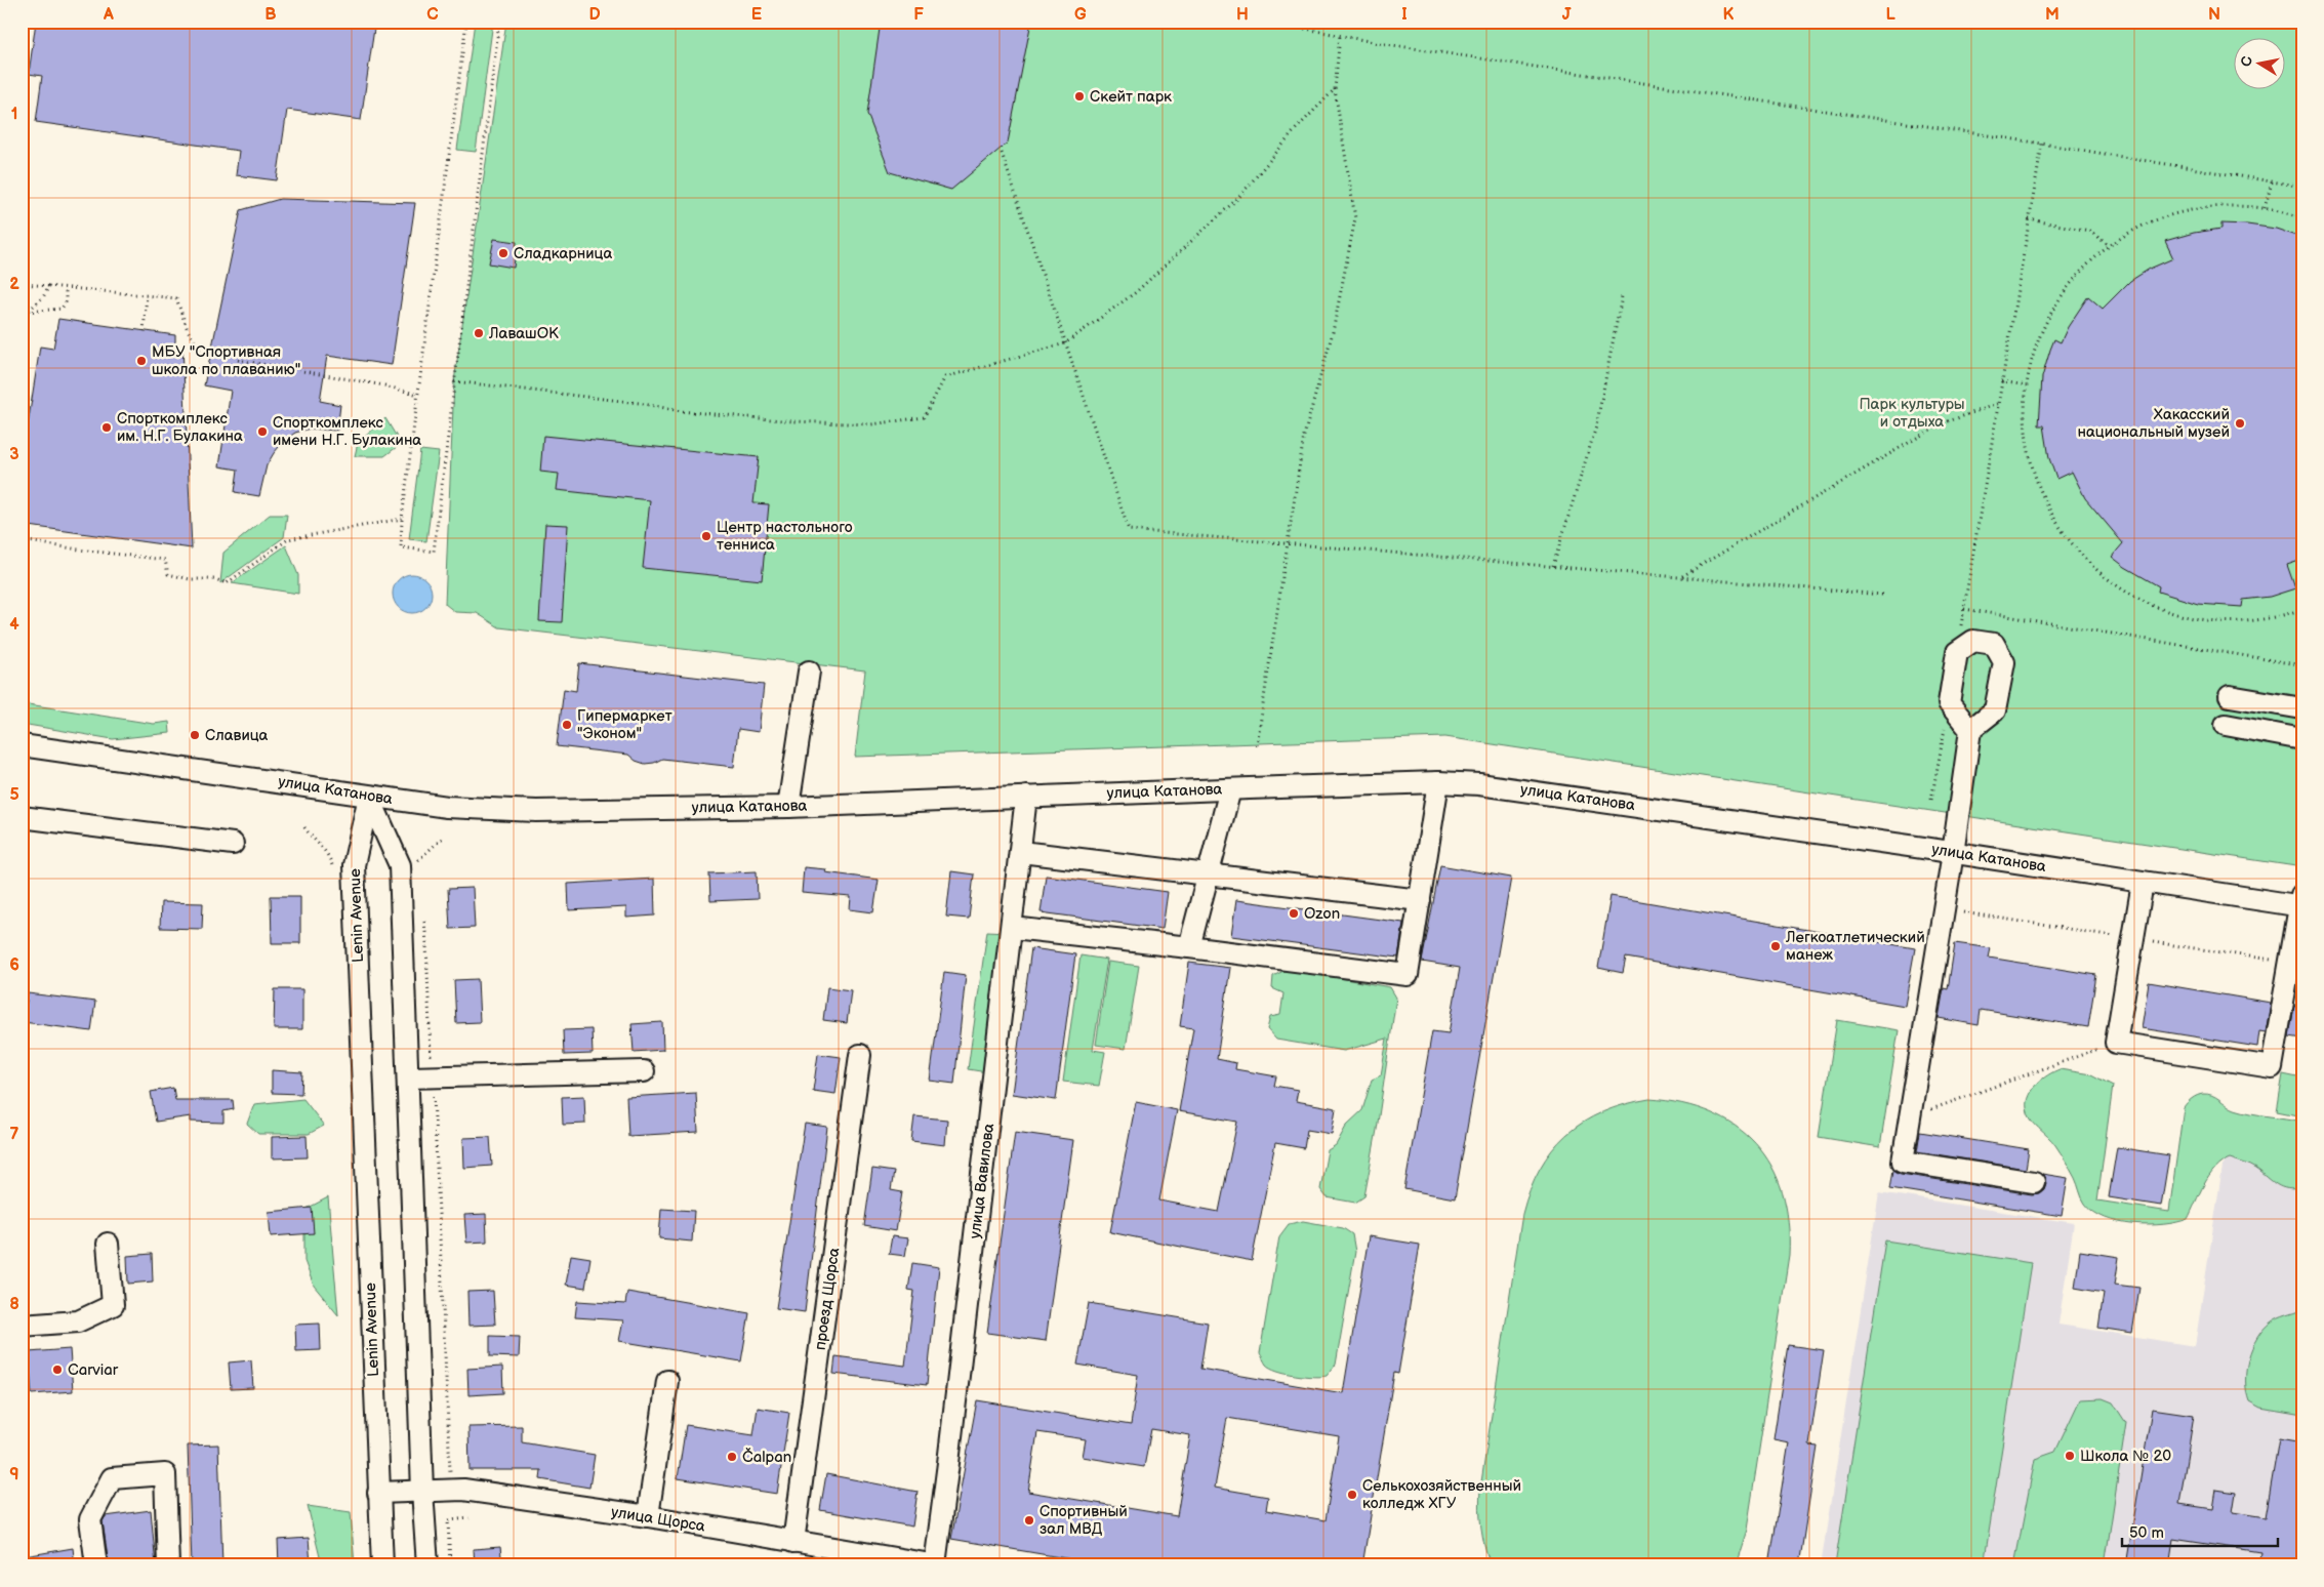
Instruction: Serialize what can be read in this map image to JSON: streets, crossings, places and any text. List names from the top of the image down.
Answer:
{
  "streets": {
    "street": [
      "улица Катанова",
      "Lenin Avenue",
      "улица Вавилова",
      "проезд Щорса",
      "улица Щорса"
    ]
  },
  "crossings": [
    ["улица Катанова", "Lenin Avenue"],
    ["улица Катанова", "улица Вавилова"],
    ["Lenin Avenue", "улица Щорса"],
    ["улица Вавилова", "улица Щорса"],
    ["проезд Щорса", "улица Щорса"]
  ],
  "parks": ["Парк культуры и отдыха"],
  "places": [
    "Скейт парк",
    "Сладкарница",
    "ЛавашOK",
    "МБУ \"Спортивная школа по плаванию\"",
    "Хакасский национальный музей",
    "Спорткомплекс им. Н.Г. Булакина",
    "Спорткомплекс имени Н.Г. Булакина",
    "Центр настольного тенниса",
    "Гипермаркет \"Эконом\"",
    "Славица",
    "Ozon",
    "Легкоатлетический манеж",
    "Carviar",
    "Школа № 20",
    "Čalpan",
    "Селькохозяйственный колледж ХГУ",
    "Спортивный зал МВД"
  ],
  "scale_bar": "50 m",
  "north": "left",
  "grid": {
    "columns": [
      "A",
      "B",
      "C",
      "D",
      "E",
      "F",
      "G",
      "H",
      "I",
      "J",
      "K",
      "L",
      "M",
      "N"
    ],
    "rows": [
      "1",
      "2",
      "3",
      "4",
      "5",
      "6",
      "7",
      "8",
      "9"
    ]
  }
}
